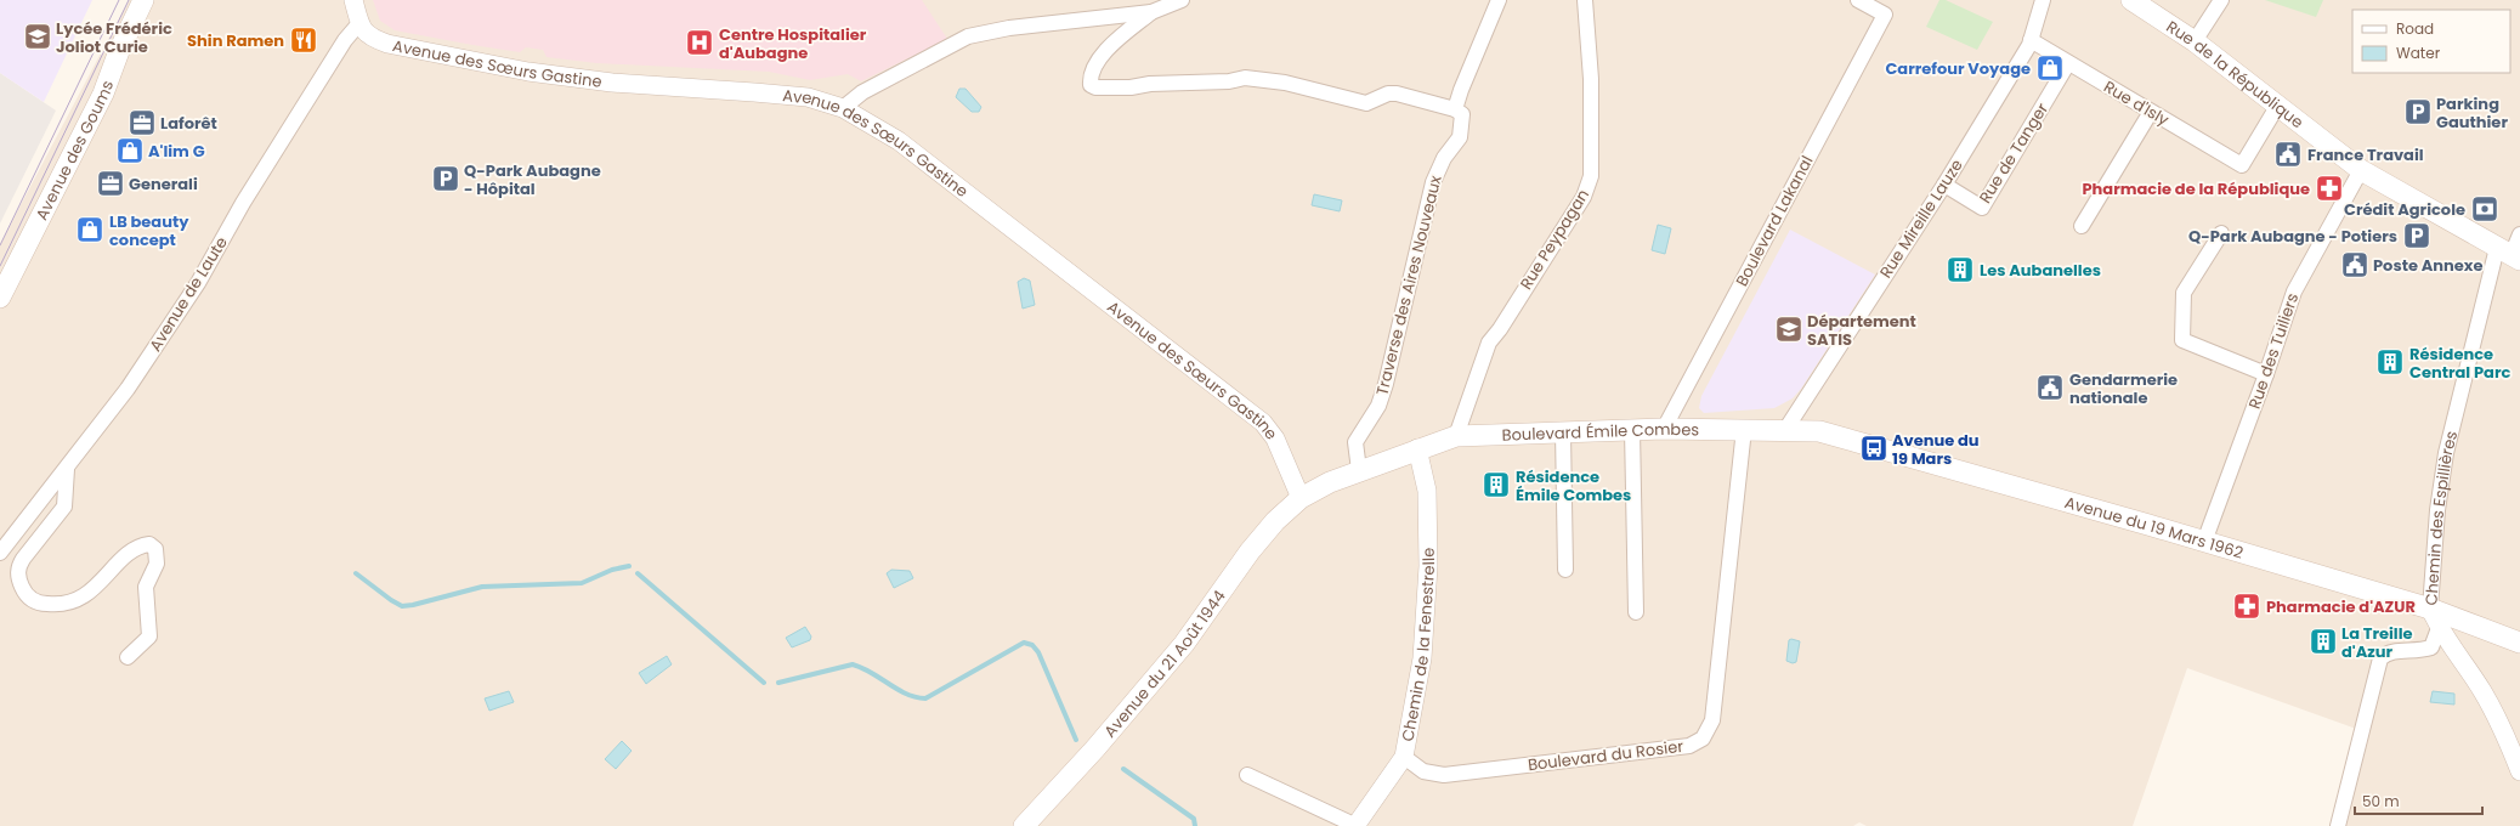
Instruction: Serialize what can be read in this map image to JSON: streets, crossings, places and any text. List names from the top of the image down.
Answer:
{
  "streets": {
    "main road": [
      "Rue de la République",
      "Avenue des Goums",
      "Boulevard Émile Combes",
      "Avenue du 19 Mars 1962",
      "Avenue du 21 Août 1944"
    ],
    "street": [
      "Avenue des Sœurs Gastine",
      "Rue d'Isly",
      "Rue de Tanger",
      "Rue Mireille Lauze",
      "Boulevard Lakanal",
      "Rue Peypagan",
      "Traverse des Aires Nouveaux",
      "Avenue de Laute",
      "Rue des Tuiliers",
      "Chemin des Espillières",
      "Chemin de la Fenestrelle",
      "Boulevard du Rosier"
    ]
  },
  "crossings": [
    ["Avenue des Sœurs Gastine", "Avenue de Laute"],
    ["Avenue des Sœurs Gastine", "Avenue du 21 Août 1944"],
    ["Rue de la République", "Rue d'Isly"],
    ["Rue de la République", "Rue des Tuiliers"],
    ["Rue de la République", "Chemin des Espillières"],
    ["Rue d'Isly", "Rue de Tanger"],
    ["Rue d'Isly", "Rue Mireille Lauze"],
    ["Rue de Tanger", "Rue Mireille Lauze"],
    ["Rue Mireille Lauze", "Boulevard Émile Combes"],
    ["Rue Mireille Lauze", "Avenue du 19 Mars 1962"],
    ["Boulevard Lakanal", "Boulevard Émile Combes"],
    ["Rue Peypagan", "Boulevard Émile Combes"],
    ["Traverse des Aires Nouveaux", "Boulevard Émile Combes"],
    ["Traverse des Aires Nouveaux", "Avenue du 21 Août 1944"],
    ["Rue des Tuiliers", "Avenue du 19 Mars 1962"],
    ["Boulevard Émile Combes", "Avenue du 19 Mars 1962"],
    ["Boulevard Émile Combes", "Chemin de la Fenestrelle"],
    ["Boulevard Émile Combes", "Avenue du 21 Août 1944"],
    ["Boulevard Émile Combes", "Boulevard du Rosier"],
    ["Chemin des Espillières", "Avenue du 19 Mars 1962"],
    ["Chemin de la Fenestrelle", "Boulevard du Rosier"]
  ],
  "places": {
    "school or university": ["Lycée Frédéric Joliot Curie", "Département SATIS"],
    "restaurant": ["Shin Ramen"],
    "hospital": ["Centre Hospitalier d'Aubagne"],
    "shop": ["Carrefour Voyage", "A'lim G", "LB beauty concept"],
    "parking": ["Parking Gauthier", "Q-Park Aubagne - Hôpital", "Q-Park Aubagne - Potiers"],
    "office": ["Laforêt", "Generali"],
    "public building": ["France Travail", "Poste Annexe", "Gendarmerie nationale"],
    "pharmacy": ["Pharmacie de la République", "Pharmacie d'AZUR"],
    "bank": ["Crédit Agricole"],
    "building": [
      "Les Aubanelles",
      "Résidence Central Parc",
      "Résidence Émile Combes",
      "La Treille d'Azur"
    ],
    "bus stop": ["Avenue du 19 Mars"]
  },
  "legend": ["Road", "Water"],
  "scale_bar": "50 m"
}
